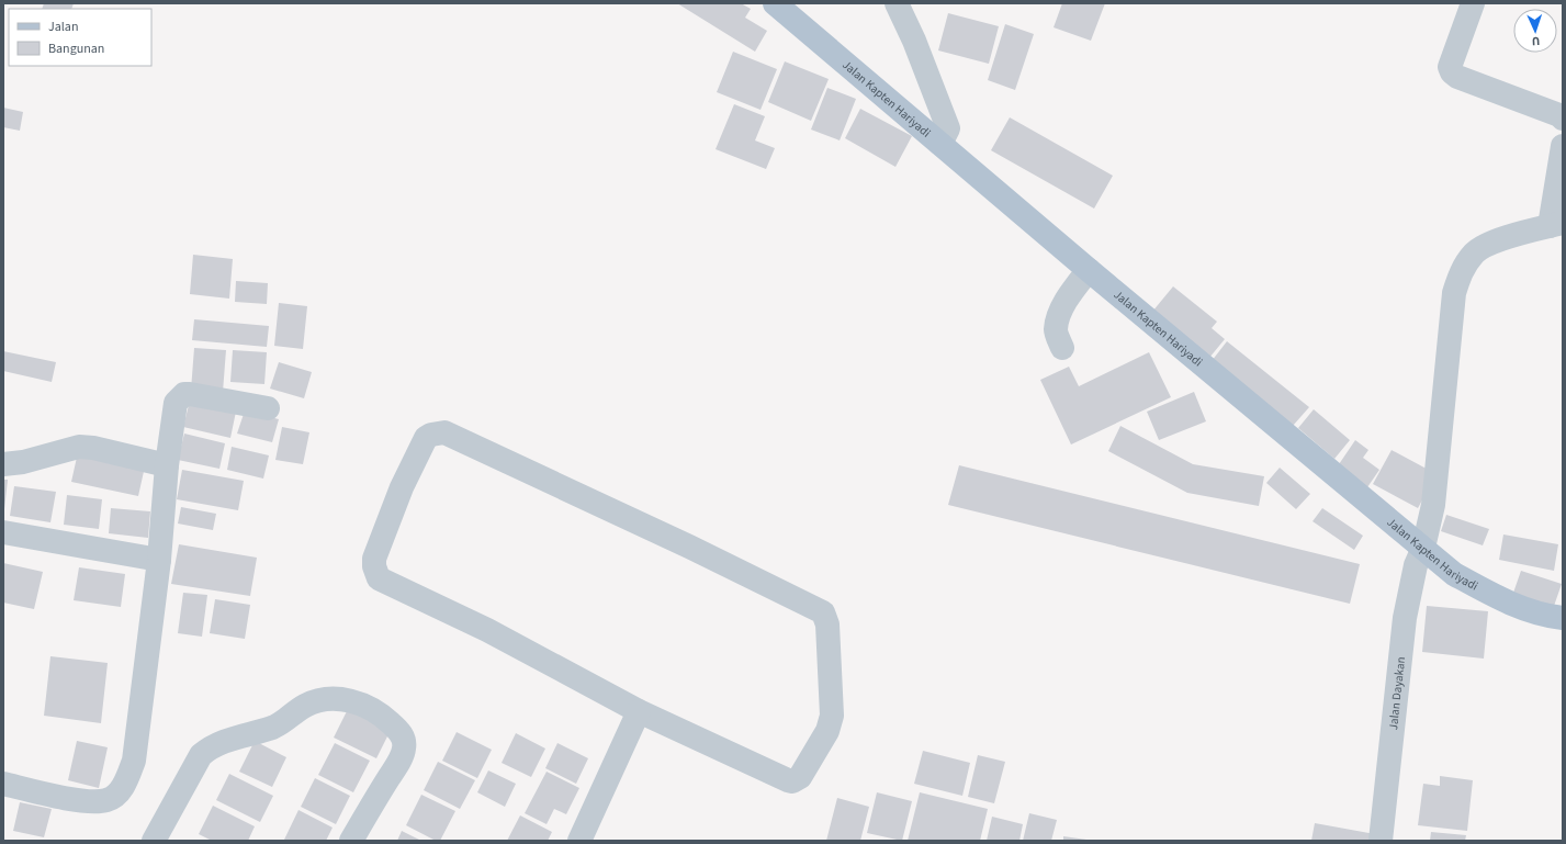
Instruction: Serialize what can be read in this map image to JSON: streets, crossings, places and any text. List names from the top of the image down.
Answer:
{
  "streets": {
    "main road": ["Jalan Kapten Hariyadi"],
    "street": ["Jalan Dayakan"]
  },
  "crossings": [
    ["Jalan Kapten Hariyadi", "Jalan Dayakan"]
  ],
  "legend": ["Jalan", "Bangunan"],
  "north": "bottom"
}
